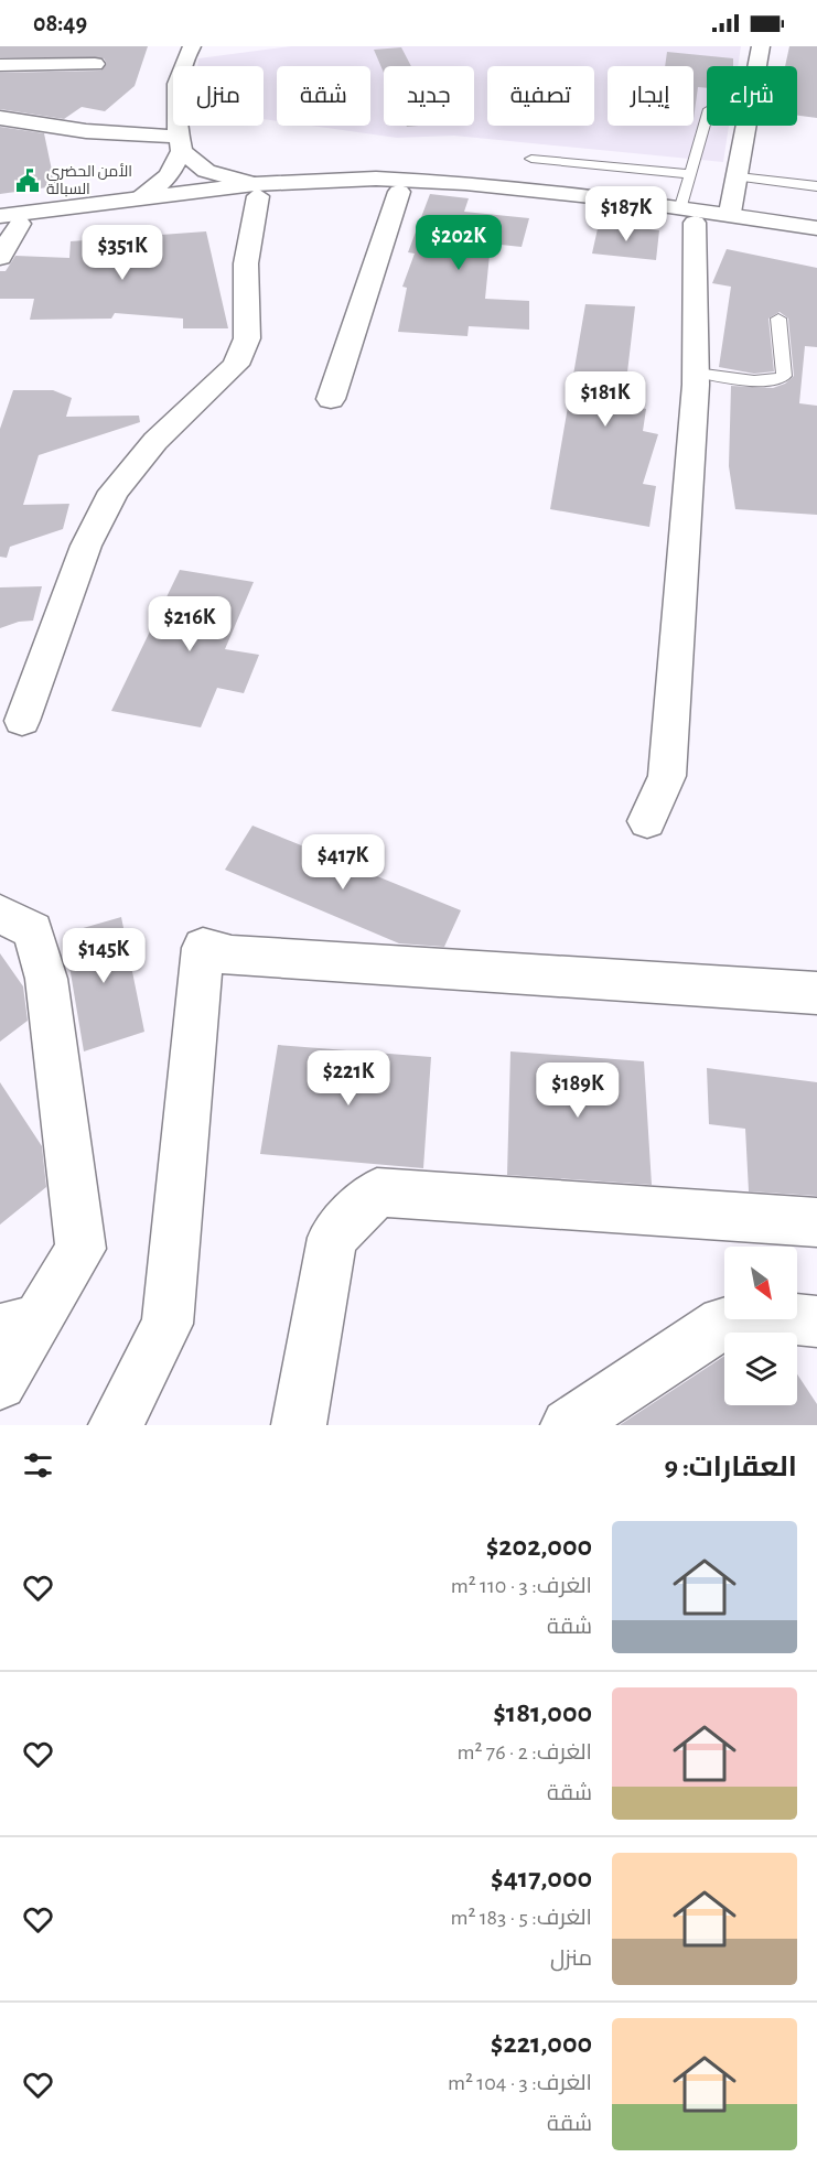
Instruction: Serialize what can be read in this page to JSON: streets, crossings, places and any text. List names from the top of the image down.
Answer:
{
  "places": {
    "public building": ["الأمن الحضري السبالة"]
  },
  "north": "bottom right",
  "page": {
    "status": "08:49",
    "chip": [
      "شراء",
      "إيجار",
      "تصفية",
      "جديد",
      "شقة",
      "منزل"
    ],
    "price": [
      "$187K",
      "$202K",
      "$351K",
      "$181K",
      "$216K",
      "$417K",
      "$145K",
      "$221K",
      "$189K"
    ],
    "heading": "العقارات: 9",
    "list": [
      {
        "name": "$202,000",
        "note": "الغرف: 3 · 110 m² · شقة"
      },
      {
        "name": "$181,000",
        "note": "الغرف: 2 · 76 m² · شقة"
      },
      {
        "name": "$417,000",
        "note": "الغرف: 5 · 183 m² · منزل"
      },
      {
        "name": "$221,000",
        "note": "الغرف: 3 · 104 m² · شقة"
      }
    ]
  }
}
